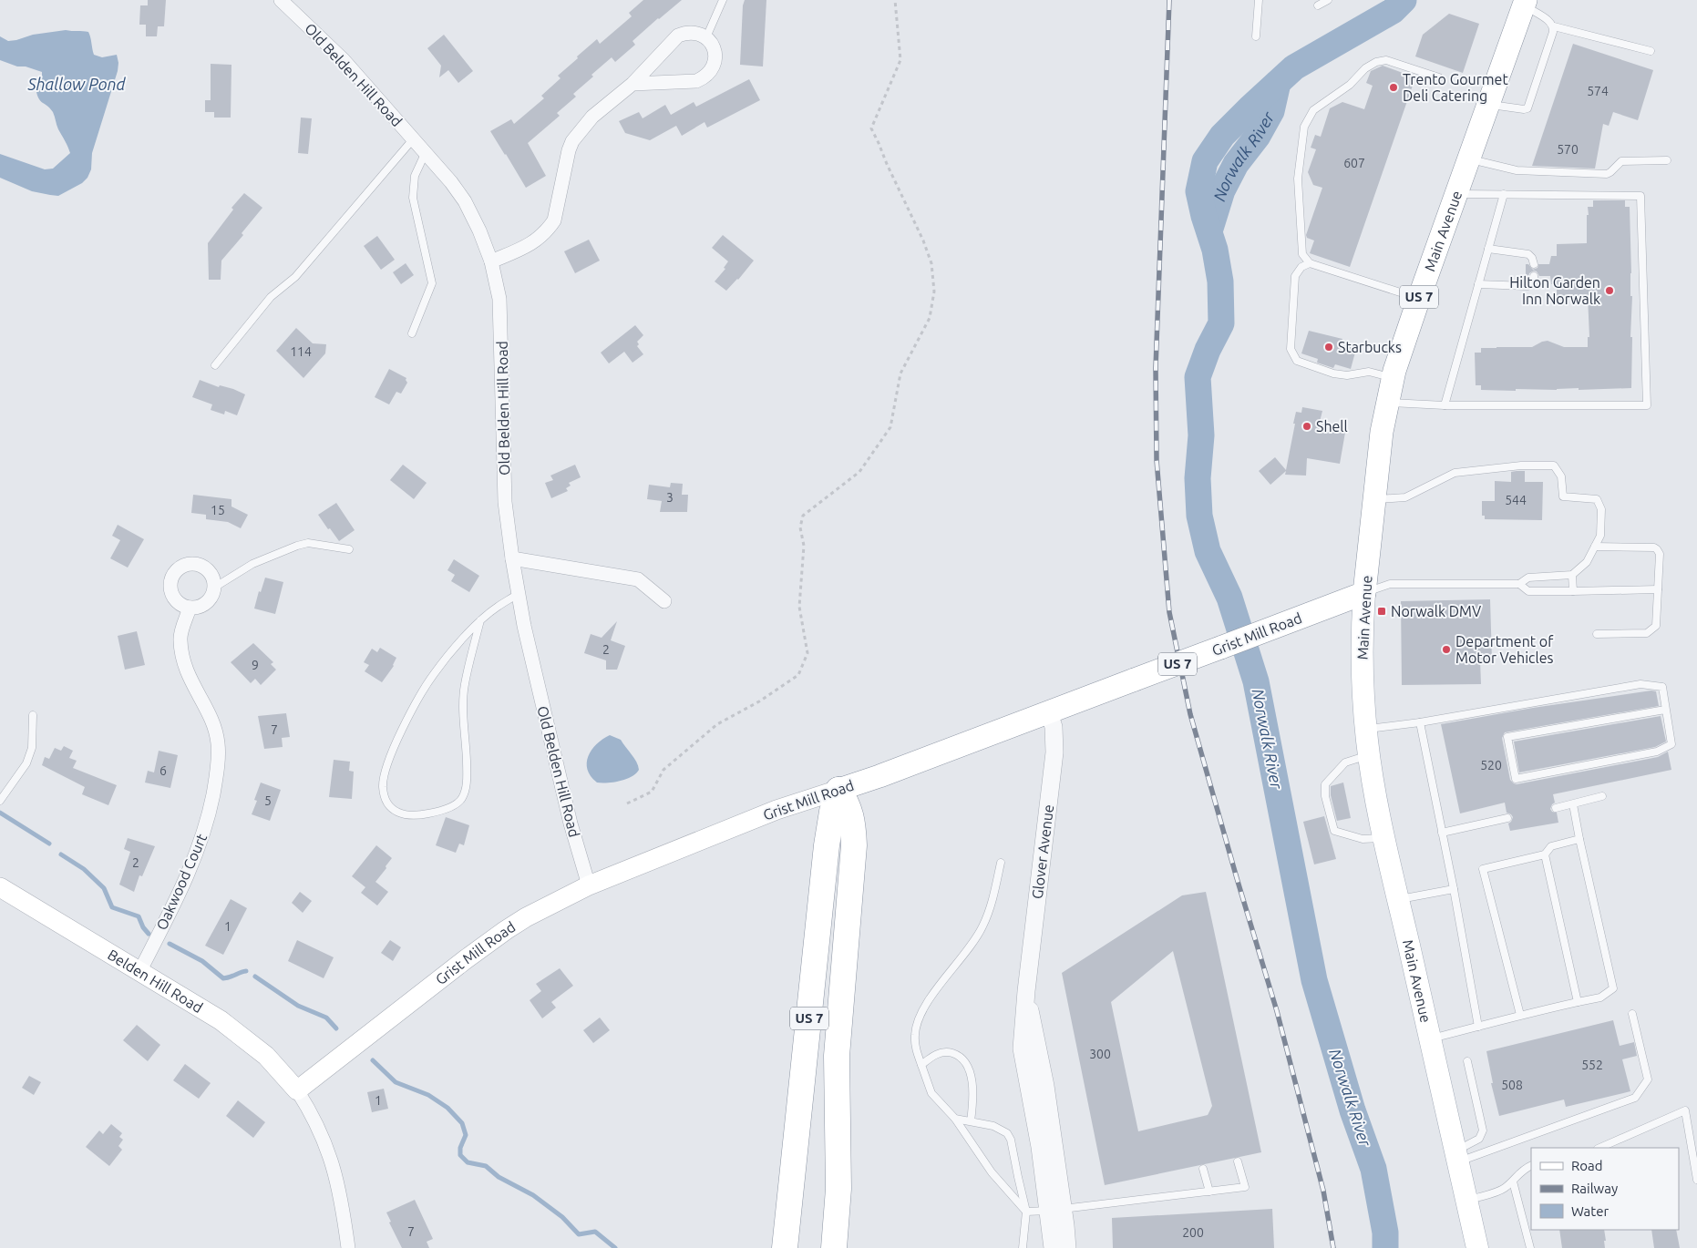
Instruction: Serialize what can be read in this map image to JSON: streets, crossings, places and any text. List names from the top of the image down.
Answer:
{
  "streets": {
    "highway": ["Main Avenue", "US 7", "Grist Mill Road"],
    "main road": ["Belden Hill Road"],
    "street": ["Old Belden Hill Road", "Glover Avenue", "Oakwood Court"]
  },
  "crossings": [
    ["Old Belden Hill Road", "Grist Mill Road"],
    ["Main Avenue", "Grist Mill Road"],
    ["US 7", "Grist Mill Road"],
    ["Grist Mill Road", "Glover Avenue"],
    ["Grist Mill Road", "Belden Hill Road"],
    ["Oakwood Court", "Belden Hill Road"]
  ],
  "water": ["Shallow Pond", "Norwalk River"],
  "places": {
    "other": [
      "Trento Gourmet Deli Catering",
      "Hilton Garden Inn Norwalk",
      "Starbucks",
      "Shell",
      "Department of Motor Vehicles"
    ],
    "transit": ["Norwalk DMV"]
  },
  "house_numbers": [
    "574",
    "570",
    "607",
    "114",
    "3",
    "544",
    "15",
    "2",
    "9",
    "7",
    "520",
    "6",
    "5",
    "2",
    "1",
    "300",
    "552",
    "508",
    "1",
    "7",
    "200"
  ],
  "legend": ["Road", "Railway", "Water"]
}
